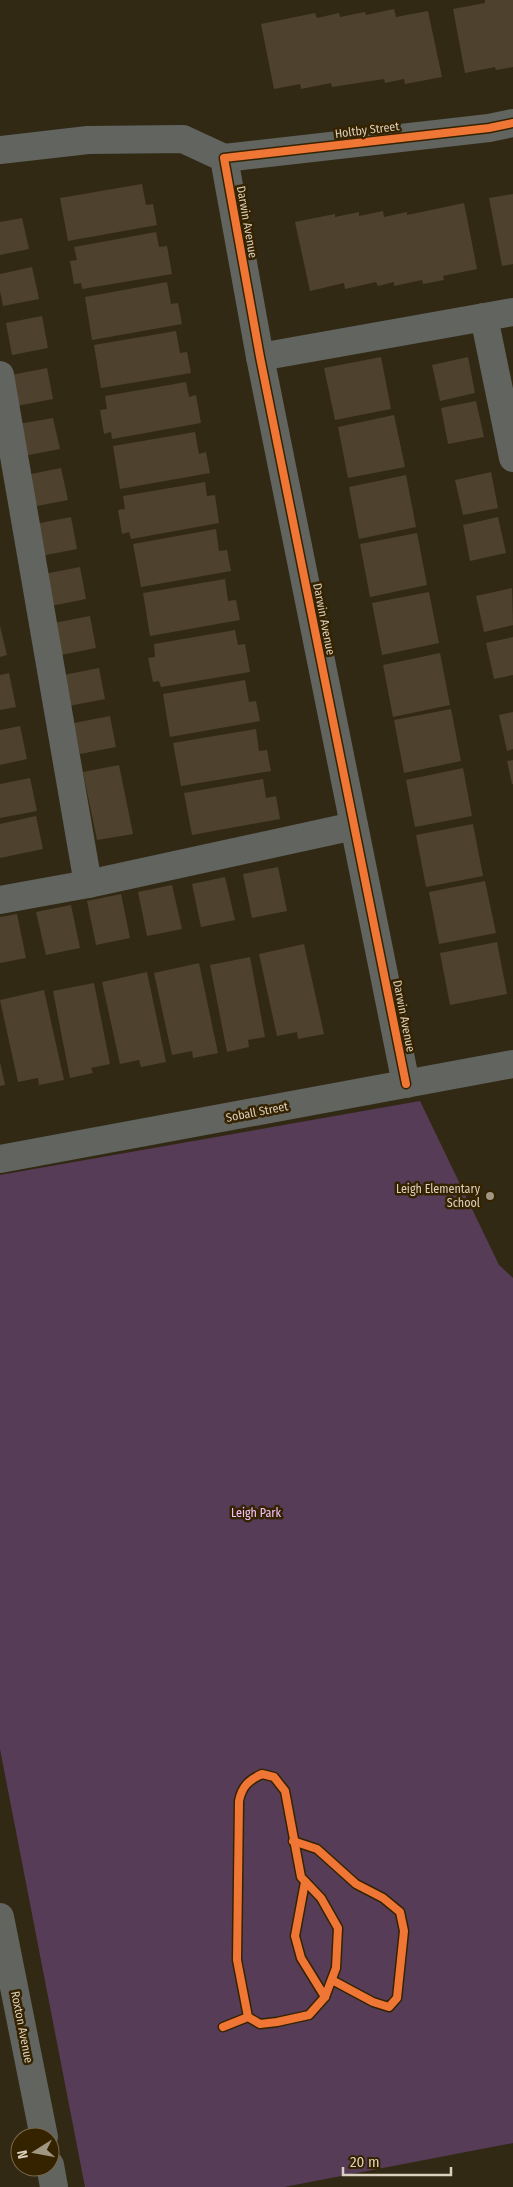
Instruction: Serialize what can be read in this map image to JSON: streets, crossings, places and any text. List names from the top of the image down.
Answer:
{
  "streets": {
    "street": [
      "Holtby Street",
      "Darwin Avenue",
      "Soball Street",
      "Roxton Avenue"
    ]
  },
  "crossings": [
    ["Holtby Street", "Darwin Avenue"],
    ["Darwin Avenue", "Soball Street"]
  ],
  "parks": ["Leigh Park"],
  "places": ["Leigh Elementary School"],
  "scale_bar": "20 m",
  "north": "left"
}
